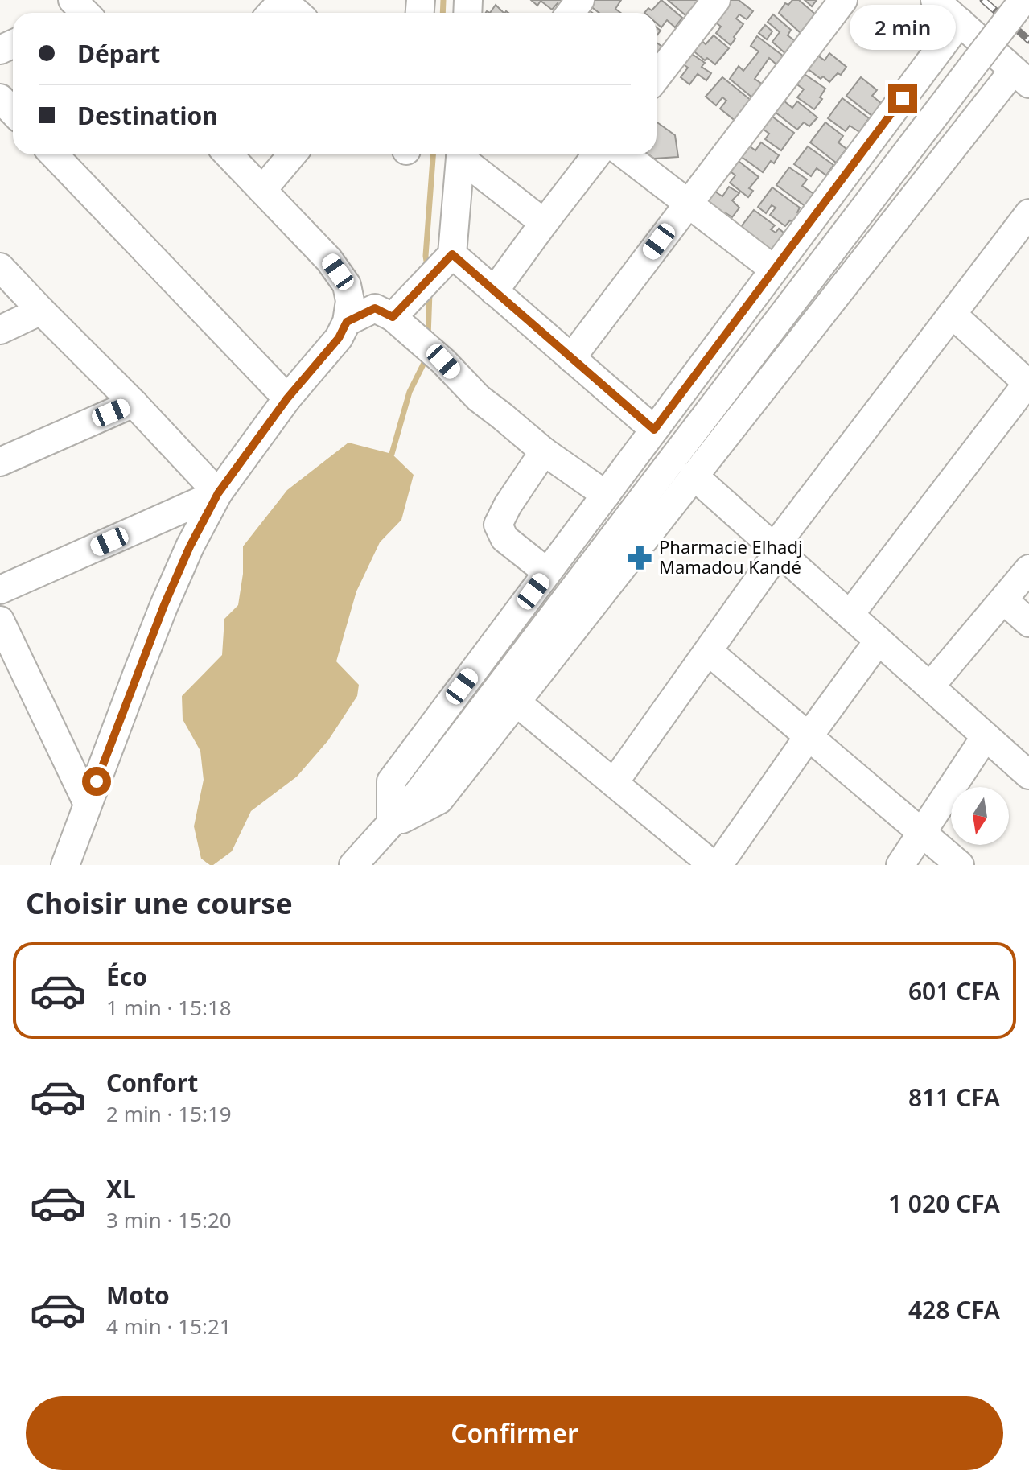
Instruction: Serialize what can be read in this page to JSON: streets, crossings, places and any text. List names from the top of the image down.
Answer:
{
  "places": {
    "pharmacy": ["Pharmacie Elhadj Mamadou Kandé"]
  },
  "north": "bottom",
  "page": {
    "bubble": "2 min",
    "banner": ["Départ", "Destination"],
    "heading": "Choisir une course",
    "list": [
      {
        "name": "Éco",
        "note": "1 min · 15:18",
        "value": "601 CFA"
      },
      {
        "name": "Confort",
        "note": "2 min · 15:19",
        "value": "811 CFA"
      },
      {
        "name": "XL",
        "note": "3 min · 15:20",
        "value": "1 020 CFA"
      },
      {
        "name": "Moto",
        "note": "4 min · 15:21",
        "value": "428 CFA"
      }
    ],
    "buttons": "Confirmer"
  }
}
